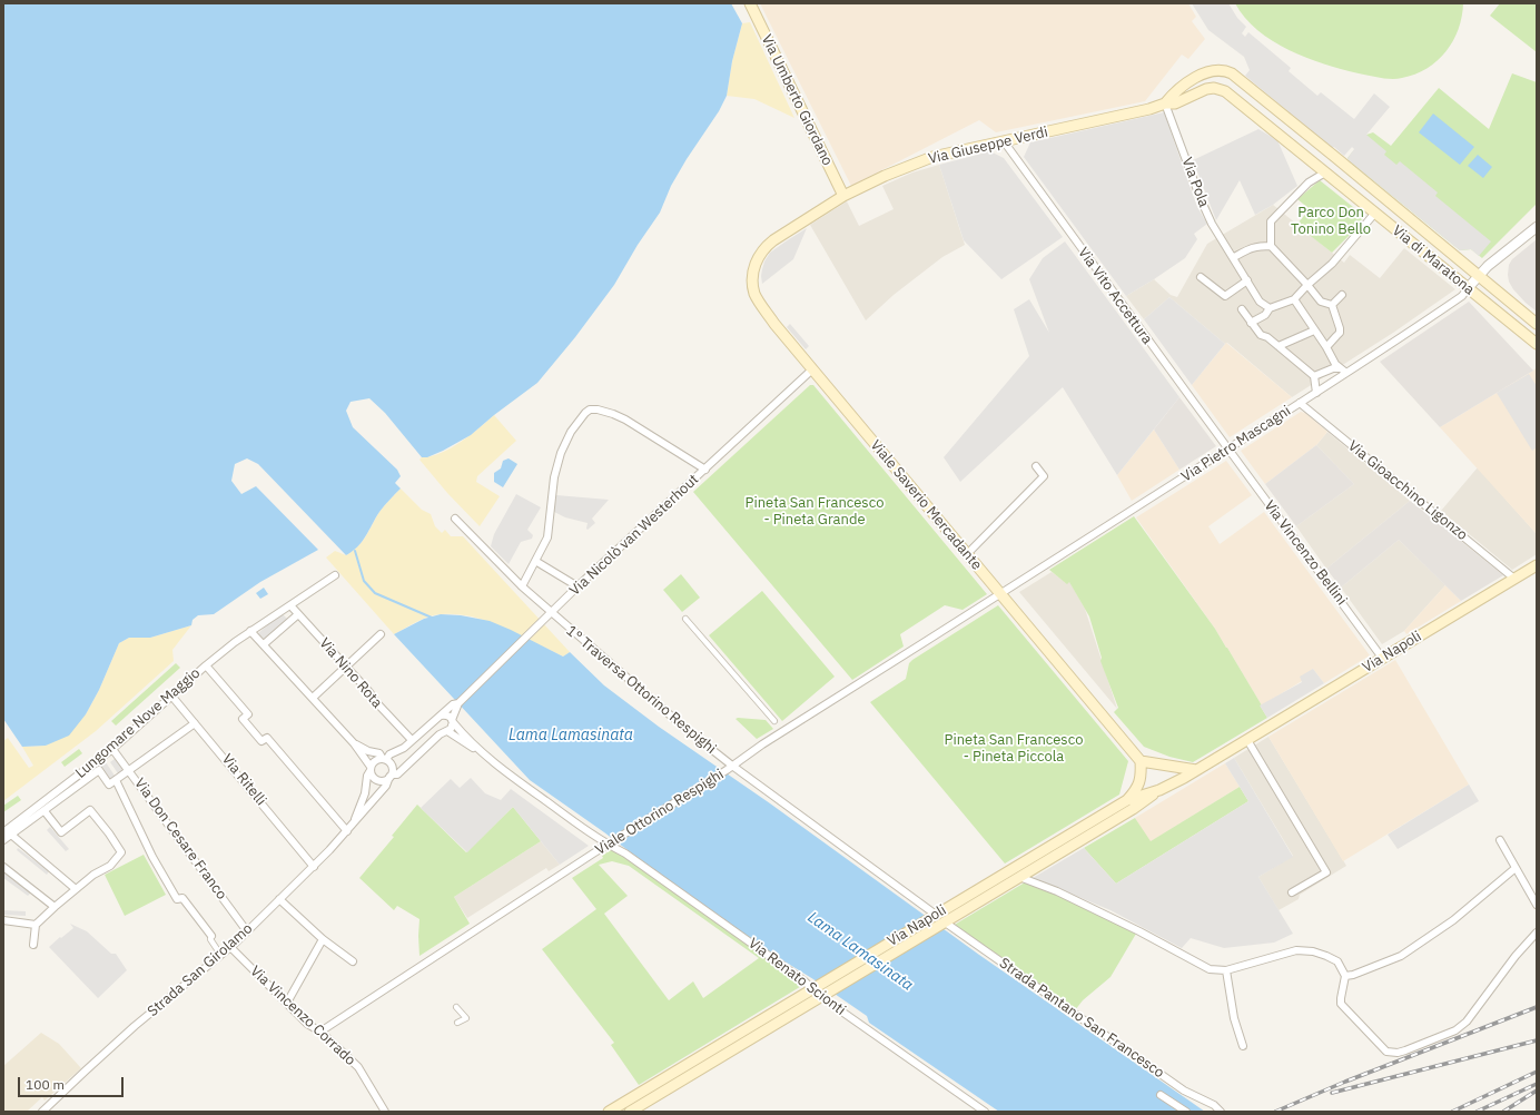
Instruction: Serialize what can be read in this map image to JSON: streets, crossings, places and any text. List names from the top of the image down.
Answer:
{
  "streets": {
    "main road": [
      "Via Umberto Giordano",
      "Via Giuseppe Verdi",
      "Via di Maratona",
      "Viale Saverio Mercadante",
      "Via Napoli"
    ],
    "street": [
      "Via Pola",
      "Via Vito Accettura",
      "Via Pietro Mascagni",
      "Via Gioacchino Ligonzo",
      "Via Nicolò van Westerhout",
      "Via Vincenzo Bellini",
      "Via Nino Rota",
      "1° Traversa Ottorino Respighi",
      "Lungomare Nove Maggio",
      "Via Ritelli",
      "Viale Ottorino Respighi",
      "Via Don Cesare Franco",
      "Strada San Girolamo",
      "Via Renato Scionti",
      "Via Vincenzo Corrado",
      "Strada Pantano San Francesco"
    ]
  },
  "crossings": [
    ["Via Umberto Giordano", "Via Giuseppe Verdi"],
    ["Via Giuseppe Verdi", "Via Pola"],
    ["Via Giuseppe Verdi", "Via di Maratona"],
    ["Via Giuseppe Verdi", "Via Vito Accettura"],
    ["Via Giuseppe Verdi", "Viale Saverio Mercadante"],
    ["Via di Maratona", "Via Pietro Mascagni"],
    ["Via Vito Accettura", "Via Pietro Mascagni"],
    ["Via Vito Accettura", "Via Vincenzo Bellini"],
    ["Via Pietro Mascagni", "Via Gioacchino Ligonzo"],
    ["Via Pietro Mascagni", "Viale Saverio Mercadante"],
    ["Via Pietro Mascagni", "Via Vincenzo Bellini"],
    ["Via Pietro Mascagni", "Viale Ottorino Respighi"],
    ["Via Gioacchino Ligonzo", "Via Napoli"],
    ["Viale Saverio Mercadante", "Via Nicolò van Westerhout"],
    ["Viale Saverio Mercadante", "Viale Ottorino Respighi"],
    ["Via Nicolò van Westerhout", "Via Nino Rota"],
    ["Via Nicolò van Westerhout", "1° Traversa Ottorino Respighi"],
    ["Via Nicolò van Westerhout", "Strada San Girolamo"],
    ["Via Vincenzo Bellini", "Via Napoli"],
    ["Via Napoli", "Via Renato Scionti"],
    ["Via Napoli", "Strada Pantano San Francesco"],
    ["Via Nino Rota", "Lungomare Nove Maggio"],
    ["1° Traversa Ottorino Respighi", "Viale Ottorino Respighi"],
    ["Lungomare Nove Maggio", "Via Ritelli"],
    ["Lungomare Nove Maggio", "Via Don Cesare Franco"],
    ["Via Ritelli", "Strada San Girolamo"],
    ["Viale Ottorino Respighi", "Via Renato Scionti"],
    ["Viale Ottorino Respighi", "Via Vincenzo Corrado"],
    ["Via Don Cesare Franco", "Strada San Girolamo"],
    ["Strada San Girolamo", "Via Vincenzo Corrado"]
  ],
  "water": ["Lama Lamasinata"],
  "parks": ["Parco Don Tonino Bello", "Pineta San Francesco - Pineta Grande", "Pineta San Francesco - Pineta Piccola"],
  "scale_bar": "100 m"
}
